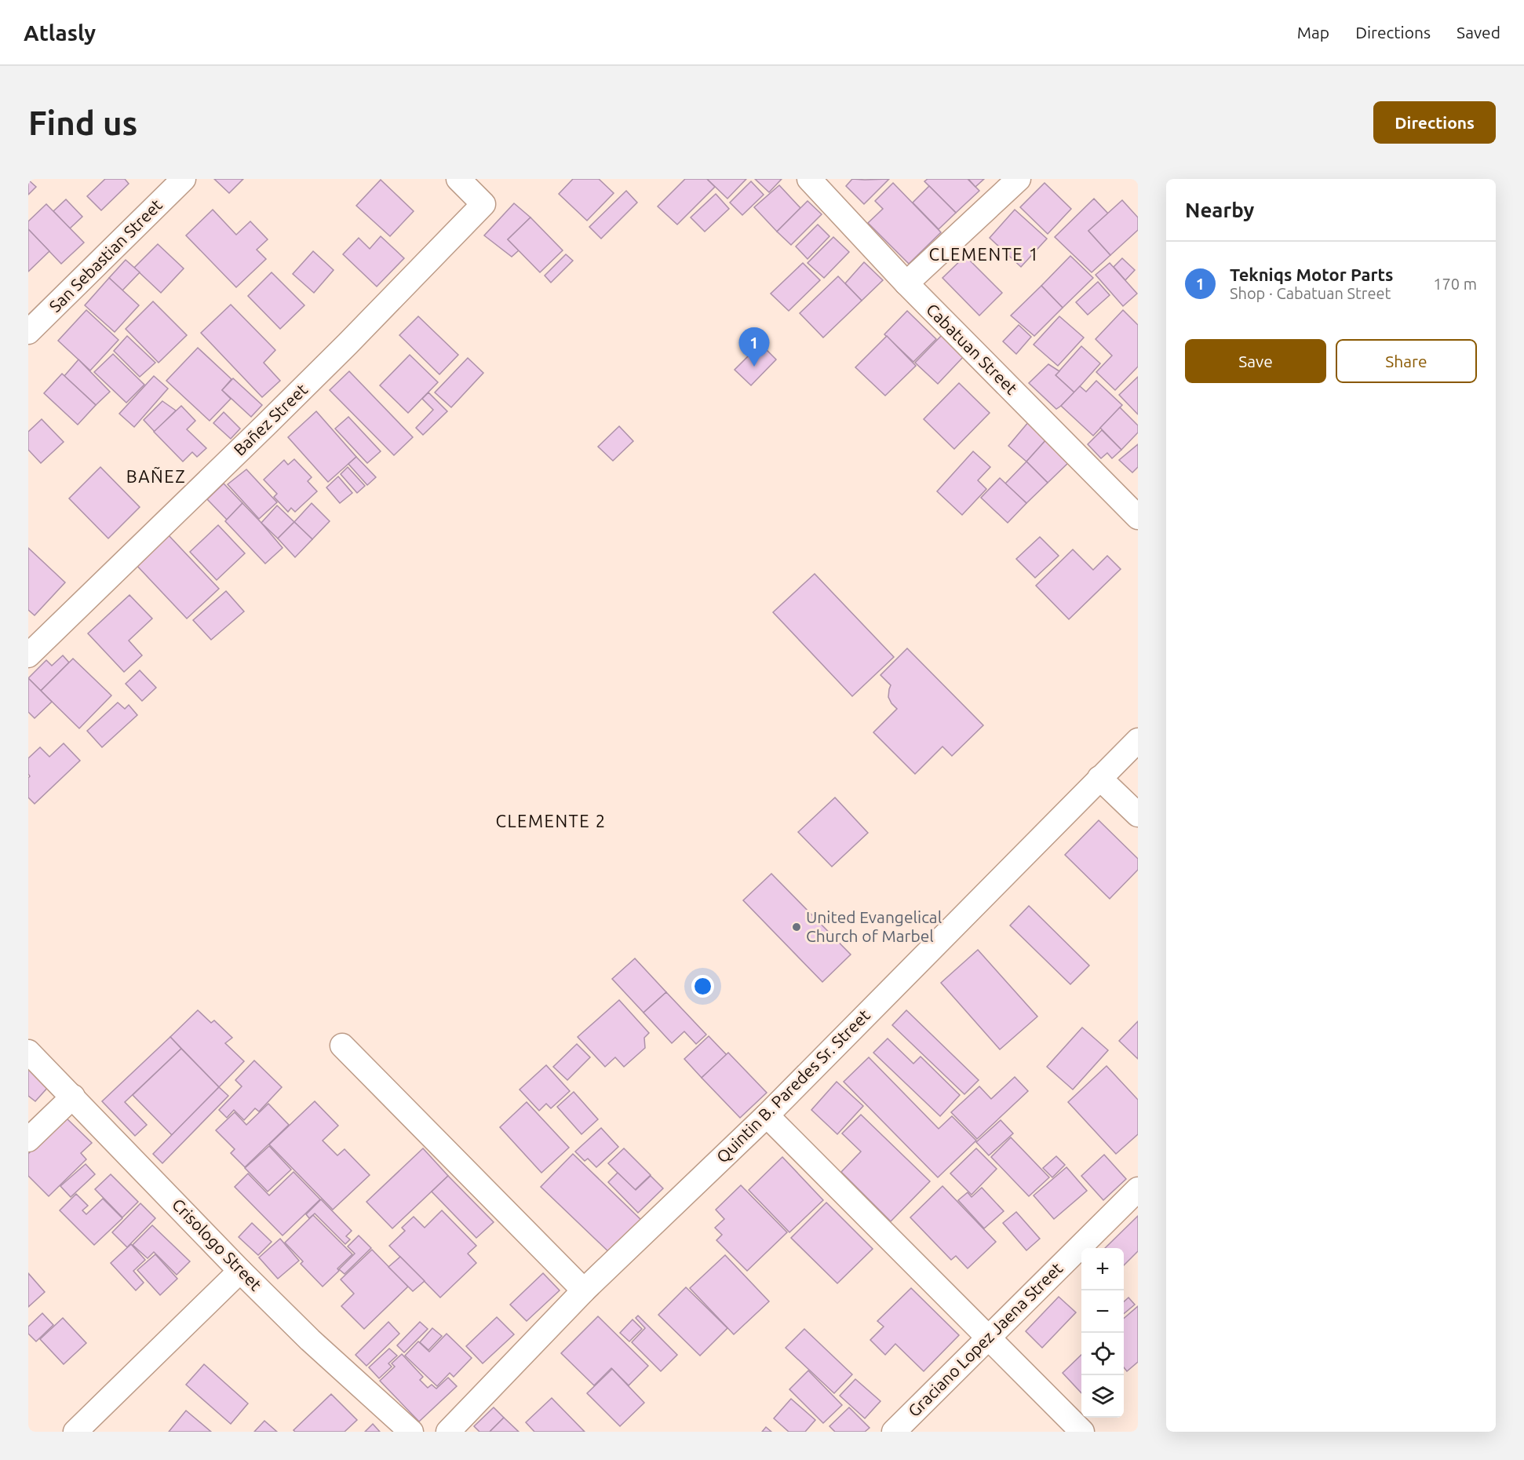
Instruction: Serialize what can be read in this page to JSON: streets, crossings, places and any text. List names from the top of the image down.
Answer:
{
  "streets": {
    "street": [
      "San Sebastian Street",
      "Cabatuan Street",
      "Bañez Street",
      "Quintin B. Paredes Sr. Street",
      "Crisologo Street",
      "Graciano Lopez Jaena Street"
    ]
  },
  "districts": ["CLEMENTE 1", "BAÑEZ", "CLEMENTE 2"],
  "places": ["United Evangelical Church of Marbel"],
  "page": {
    "header": "Atlasly",
    "nav": ["Map", "Directions", "Saved"],
    "buttons": [
      "Directions",
      ["Save", "Share"]
    ],
    "title": "Find us",
    "heading": "Nearby",
    "list": [
      {
        "mark": "1",
        "name": "Tekniqs Motor Parts",
        "note": "Shop · Cabatuan Street",
        "value": "170 m"
      }
    ],
    "pins": "1",
    "map_buttons": ["+", "−"]
  }
}
